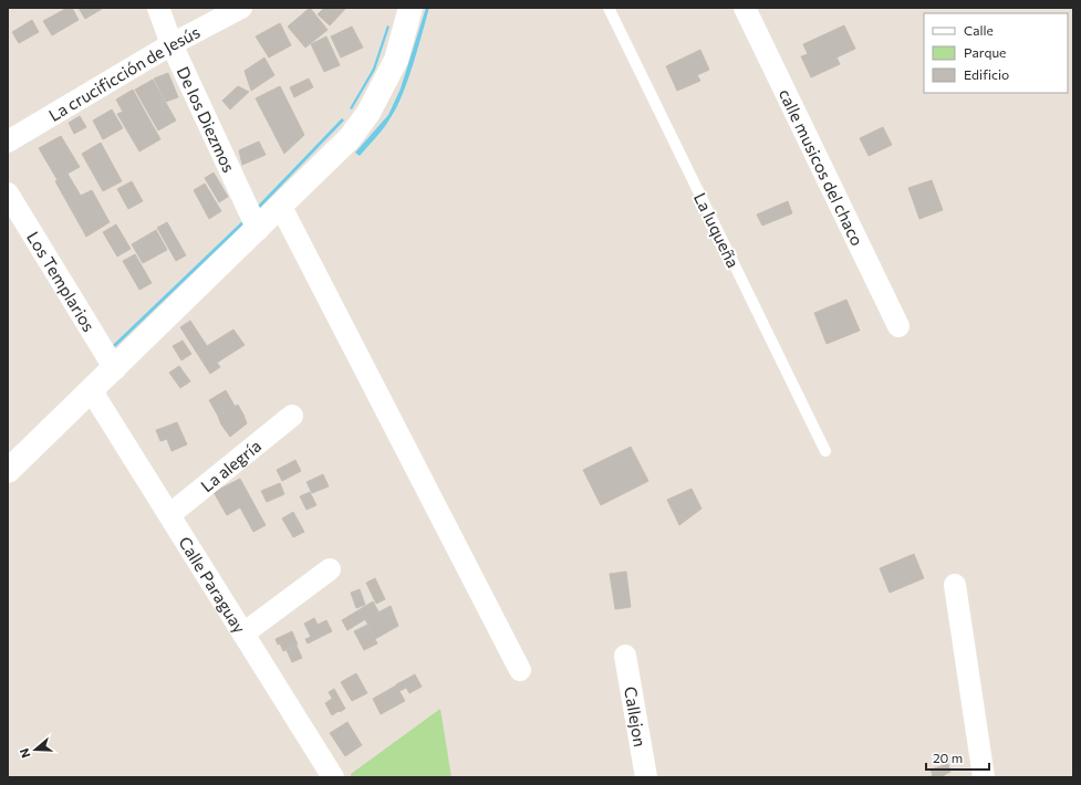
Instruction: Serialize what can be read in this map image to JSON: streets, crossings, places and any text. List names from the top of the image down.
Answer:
{
  "streets": {
    "street": [
      "La crucificción de Jesús",
      "De los Diezmos",
      "calle musicos del chaco",
      "Los Templarios",
      "La alegría",
      "Calle Paraguay",
      "Callejon"
    ],
    "lane": ["La luqueña"]
  },
  "crossings": [
    ["La crucificción de Jesús", "De los Diezmos"],
    ["La alegría", "Calle Paraguay"]
  ],
  "legend": ["Calle", "Parque", "Edificio"],
  "scale_bar": "20 m",
  "north": "left"
}
